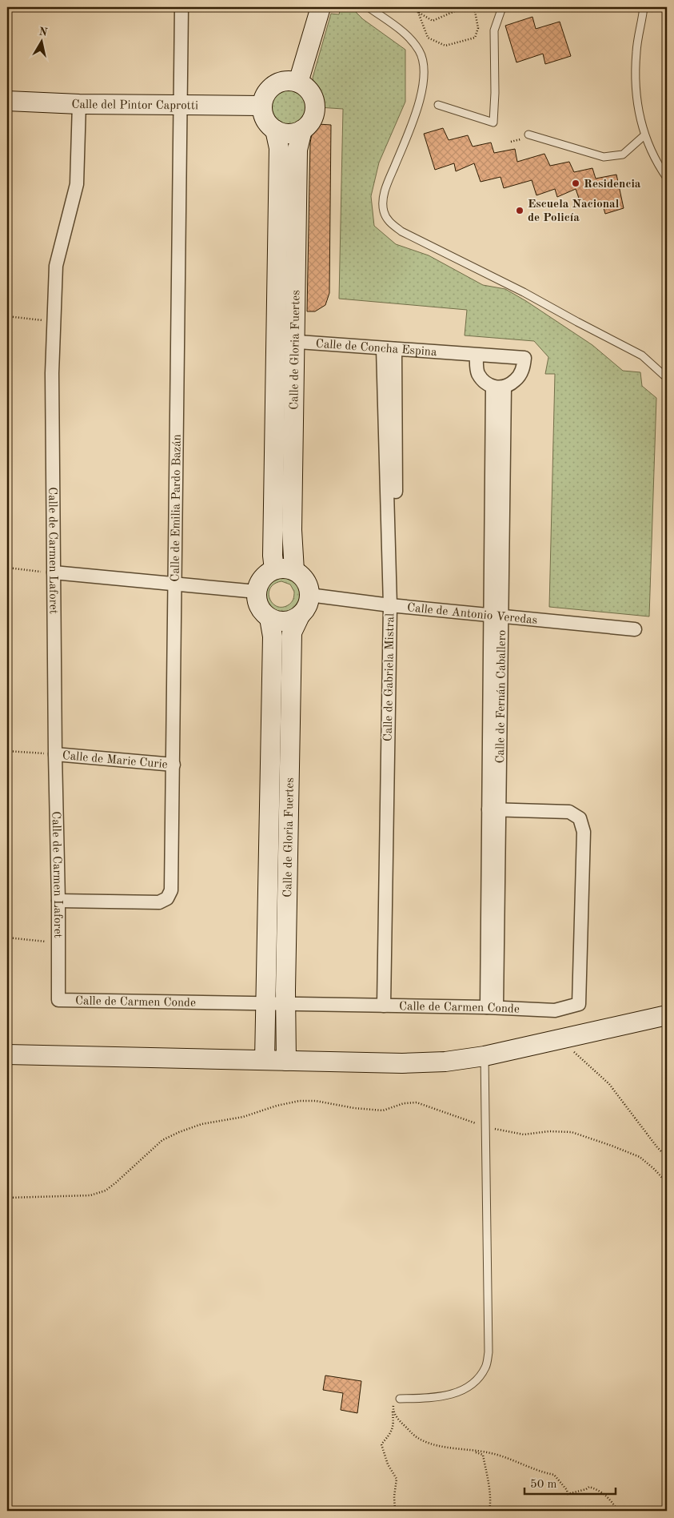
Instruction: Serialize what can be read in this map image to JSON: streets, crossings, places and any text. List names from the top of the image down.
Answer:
{
  "streets": {
    "street": [
      "Calle del Pintor Caprotti",
      "Calle de Concha Espina",
      "Calle de Gloria Fuertes",
      "Calle de Emilia Pardo Bazán",
      "Calle de Carmen Laforet",
      "Calle de Antonio Veredas",
      "Calle de Gabriela Mistral",
      "Calle de Fernán Caballero",
      "Calle de Marie Curie",
      "Calle de Carmen Conde"
    ]
  },
  "crossings": [
    ["Calle del Pintor Caprotti", "Calle de Gloria Fuertes"],
    ["Calle del Pintor Caprotti", "Calle de Emilia Pardo Bazán"],
    ["Calle del Pintor Caprotti", "Calle de Carmen Laforet"],
    ["Calle de Concha Espina", "Calle de Gloria Fuertes"],
    ["Calle de Concha Espina", "Calle de Gabriela Mistral"],
    ["Calle de Concha Espina", "Calle de Fernán Caballero"],
    ["Calle de Gloria Fuertes", "Calle de Antonio Veredas"],
    ["Calle de Gloria Fuertes", "Calle de Carmen Conde"],
    ["Calle de Emilia Pardo Bazán", "Calle de Carmen Laforet"],
    ["Calle de Emilia Pardo Bazán", "Calle de Marie Curie"],
    ["Calle de Carmen Laforet", "Calle de Marie Curie"],
    ["Calle de Carmen Laforet", "Calle de Carmen Conde"],
    ["Calle de Antonio Veredas", "Calle de Gabriela Mistral"],
    ["Calle de Antonio Veredas", "Calle de Fernán Caballero"],
    ["Calle de Gabriela Mistral", "Calle de Carmen Conde"],
    ["Calle de Fernán Caballero", "Calle de Carmen Conde"]
  ],
  "places": ["Residencia", "Escuela Nacional de Policía"],
  "scale_bar": "50 m",
  "north": "top"
}
